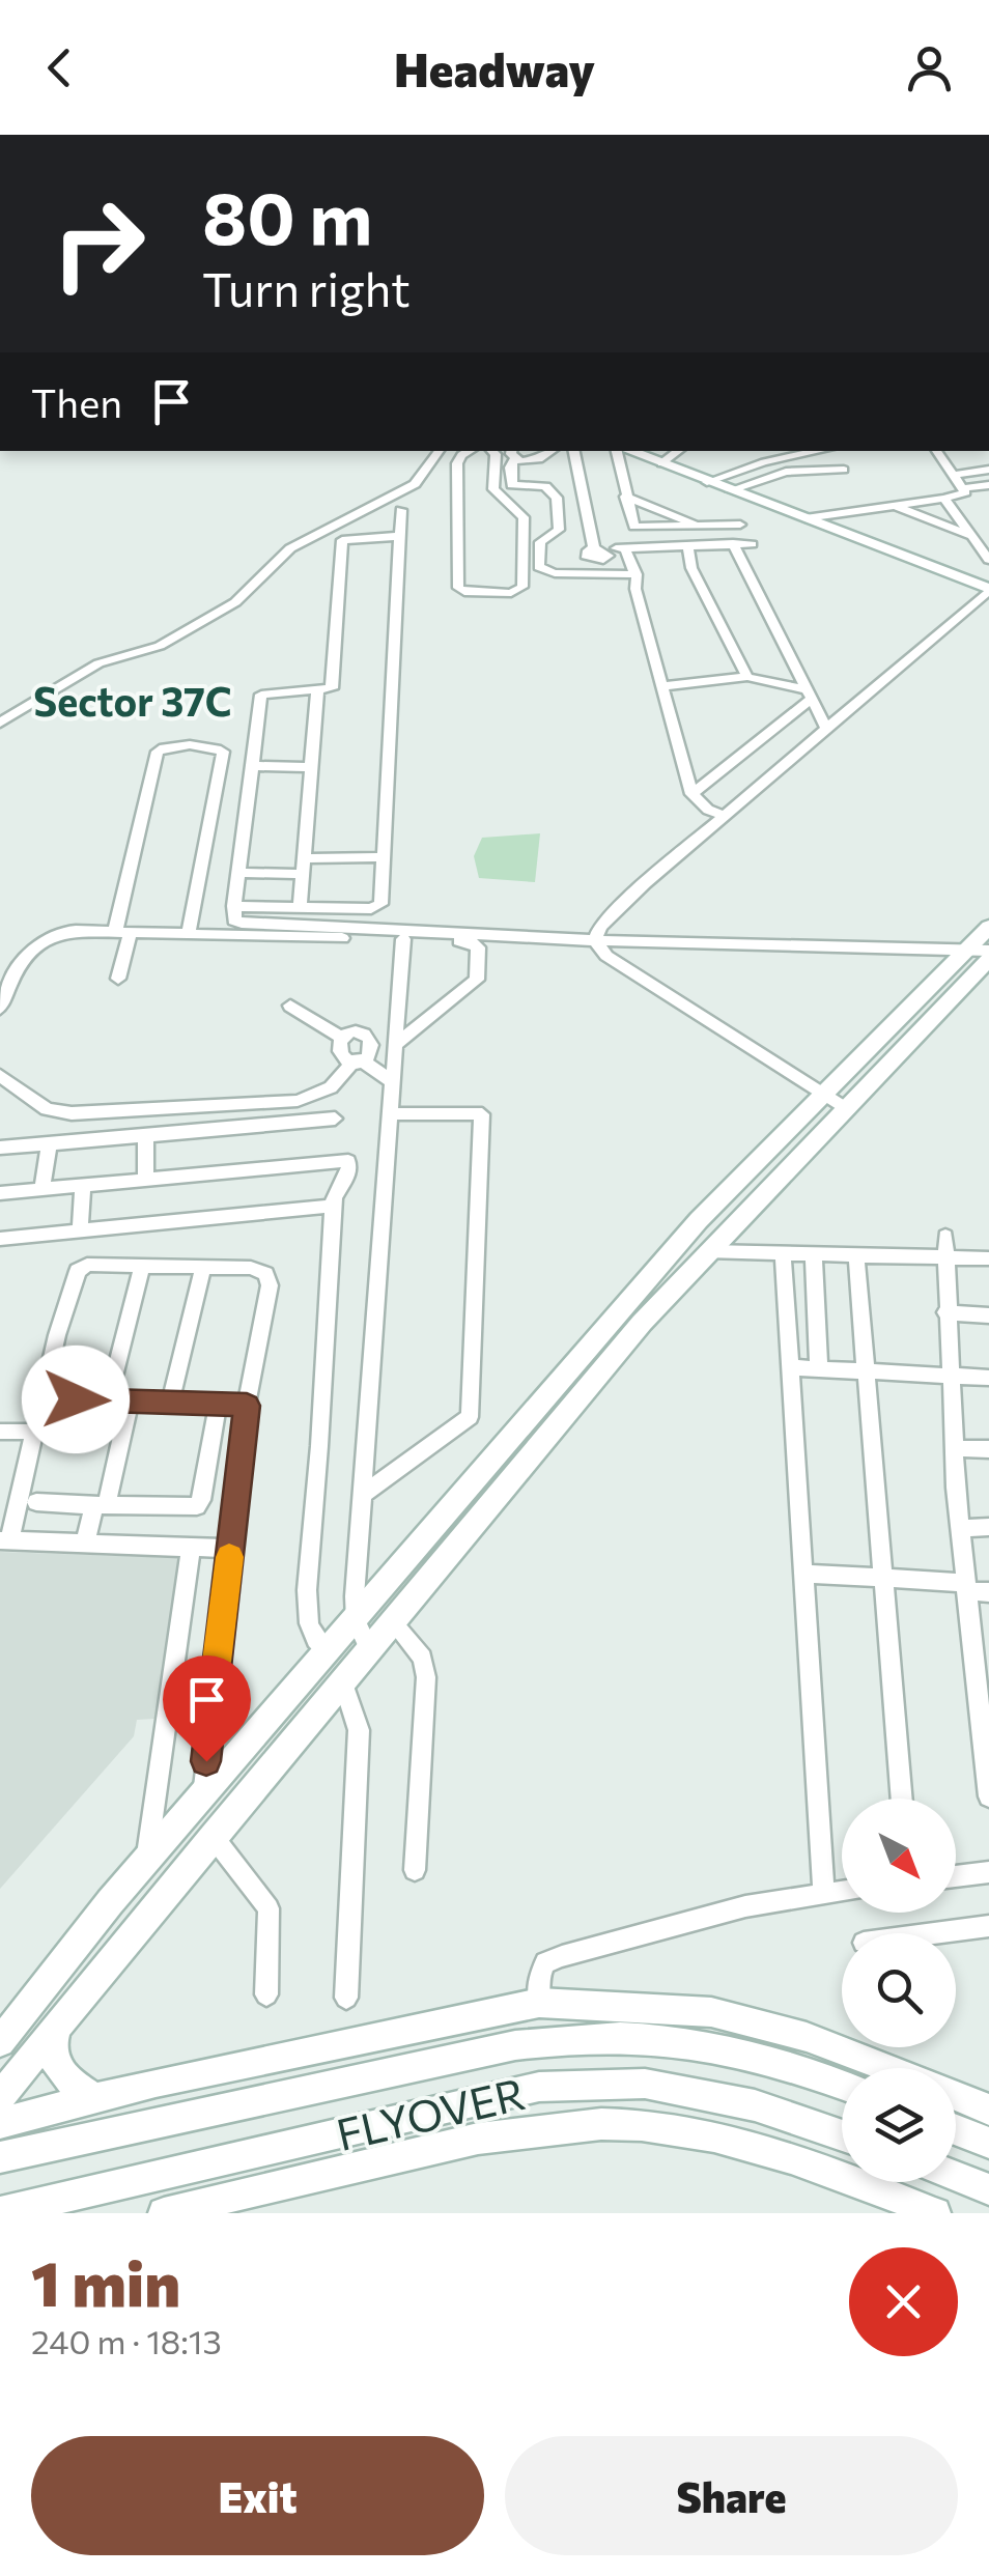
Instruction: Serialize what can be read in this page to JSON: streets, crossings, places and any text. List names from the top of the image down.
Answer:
{
  "streets": {
    "street": ["FLYOVER"]
  },
  "districts": ["Sector 37C"],
  "north": "bottom right",
  "page": {
    "header": "Headway",
    "turn": ["80 m", "Turn right"],
    "then": "Then",
    "heading": ["1 min", "240 m · 18:13"],
    "buttons": ["Exit", "Share"]
  }
}
